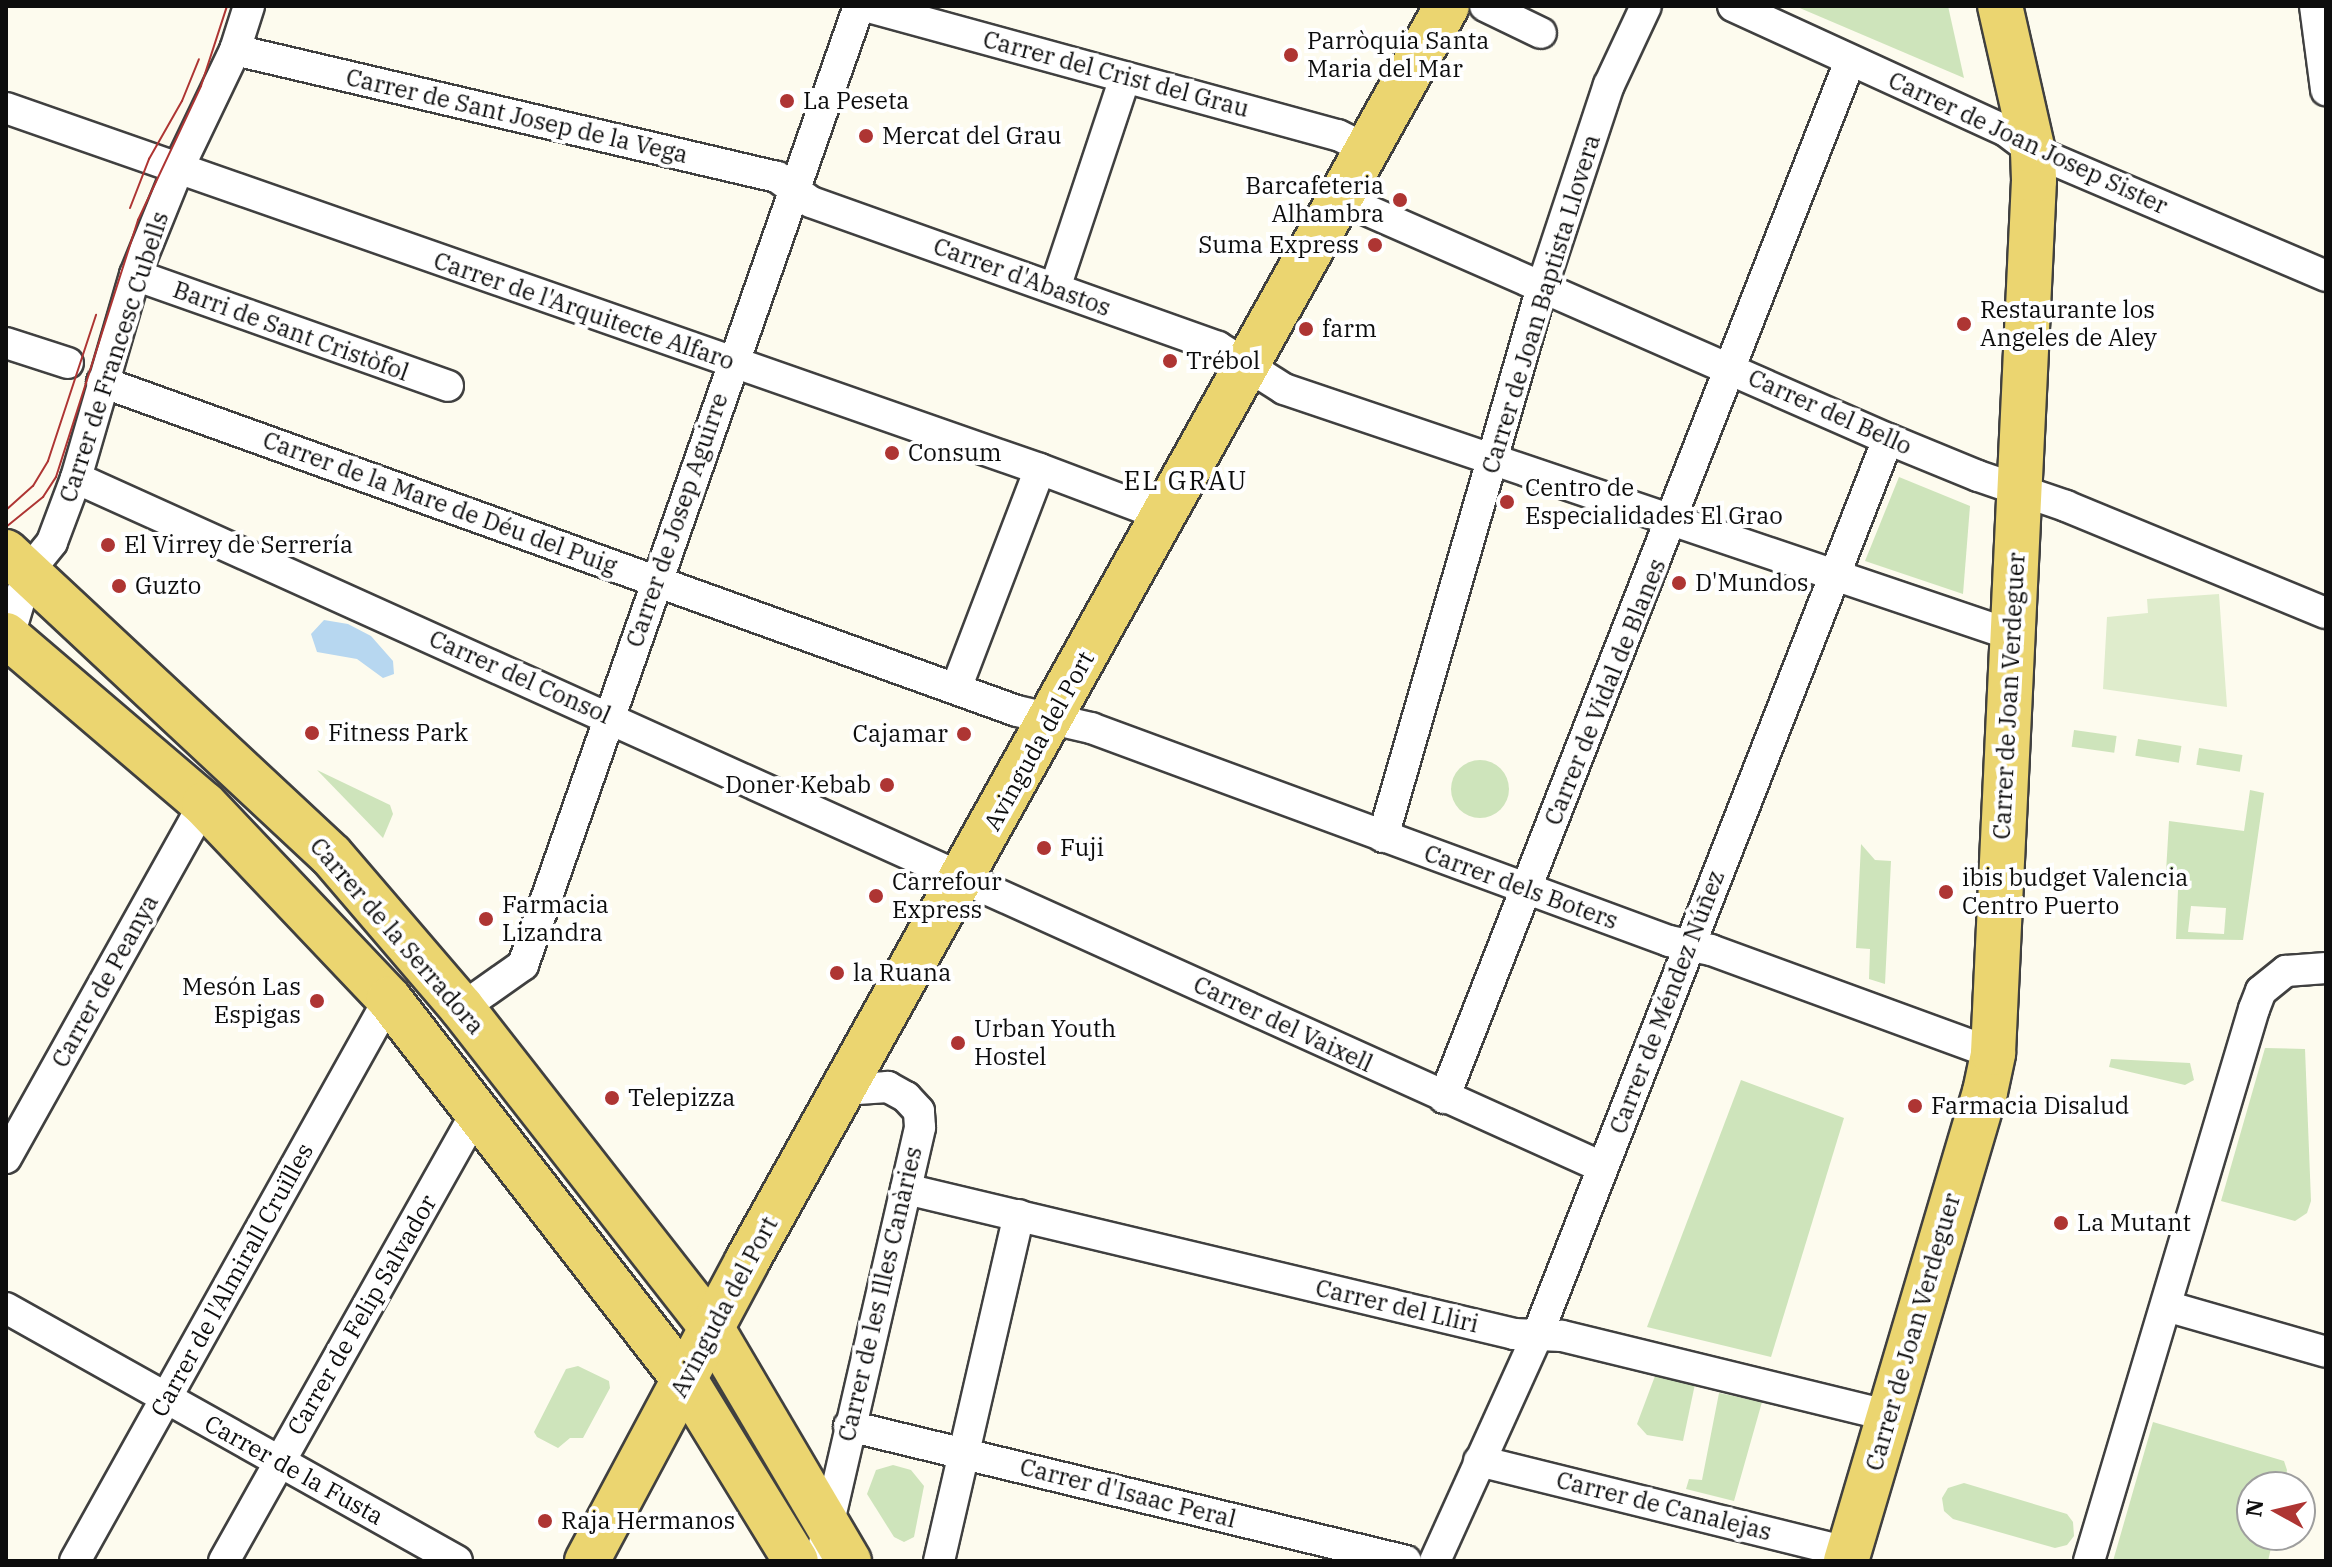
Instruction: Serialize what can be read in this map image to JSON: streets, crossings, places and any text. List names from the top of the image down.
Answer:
{
  "streets": {
    "main road": ["Carrer de Joan Verdeguer", "Avinguda del Port", "Carrer de la Serradora"],
    "street": [
      "Carrer del Crist del Grau",
      "Carrer de Sant Josep de la Vega",
      "Carrer de Joan Josep Sister",
      "Carrer d'Abastos",
      "Carrer de Joan Baptista Llovera",
      "Carrer de l'Arquitecte Alfaro",
      "Barri de Sant Cristòfol",
      "Carrer de Francesc Cubells",
      "Carrer del Bello",
      "Carrer de la Mare de Déu del Puig",
      "Carrer de Josep Aguirre",
      "Carrer del Consol",
      "Carrer de Vidal de Blanes",
      "Carrer dels Boters",
      "Carrer de Peanya",
      "Carrer de Méndez Núñez",
      "Carrer del Vaixell",
      "Carrer de l'Almirall Cruïlles",
      "Carrer de les Illes Canàries",
      "Carrer del Lliri",
      "Carrer de Felip Salvador",
      "Carrer de la Fusta",
      "Carrer d'Isaac Peral",
      "Carrer de Canalejas"
    ]
  },
  "crossings": [
    ["Carrer del Crist del Grau", "Avinguda del Port"],
    ["Carrer de Sant Josep de la Vega", "Carrer d'Abastos"],
    ["Carrer de Sant Josep de la Vega", "Carrer de Francesc Cubells"],
    ["Carrer de Sant Josep de la Vega", "Carrer de Josep Aguirre"],
    ["Carrer de Joan Josep Sister", "Carrer de Vidal de Blanes"],
    ["Carrer de Joan Josep Sister", "Carrer de Joan Verdeguer"],
    ["Carrer d'Abastos", "Carrer de Joan Baptista Llovera"],
    ["Carrer d'Abastos", "Carrer de Josep Aguirre"],
    ["Carrer d'Abastos", "Carrer de Vidal de Blanes"],
    ["Carrer d'Abastos", "Carrer de Joan Verdeguer"],
    ["Carrer d'Abastos", "Avinguda del Port"],
    ["Carrer d'Abastos", "Carrer de Méndez Núñez"],
    ["Carrer de Joan Baptista Llovera", "Carrer del Bello"],
    ["Carrer de Joan Baptista Llovera", "Carrer dels Boters"],
    ["Carrer de l'Arquitecte Alfaro", "Carrer de Francesc Cubells"],
    ["Carrer de l'Arquitecte Alfaro", "Carrer de Josep Aguirre"],
    ["Carrer de l'Arquitecte Alfaro", "Avinguda del Port"],
    ["Barri de Sant Cristòfol", "Carrer de Francesc Cubells"],
    ["Carrer de Francesc Cubells", "Carrer de la Mare de Déu del Puig"],
    ["Carrer de Francesc Cubells", "Carrer del Consol"],
    ["Carrer de Francesc Cubells", "Carrer de la Serradora"],
    ["Carrer del Bello", "Carrer de Vidal de Blanes"],
    ["Carrer del Bello", "Carrer de Joan Verdeguer"],
    ["Carrer del Bello", "Avinguda del Port"],
    ["Carrer del Bello", "Carrer de Méndez Núñez"],
    ["Carrer de la Mare de Déu del Puig", "Carrer de Josep Aguirre"],
    ["Carrer de la Mare de Déu del Puig", "Avinguda del Port"],
    ["Carrer de la Mare de Déu del Puig", "Carrer dels Boters"],
    ["Carrer de Josep Aguirre", "Carrer del Consol"],
    ["Carrer de Josep Aguirre", "Carrer de la Serradora"],
    ["Carrer del Consol", "Avinguda del Port"],
    ["Carrer del Consol", "Carrer del Vaixell"],
    ["Carrer de Vidal de Blanes", "Carrer dels Boters"],
    ["Carrer de Vidal de Blanes", "Carrer del Vaixell"],
    ["Carrer de Joan Verdeguer", "Carrer dels Boters"],
    ["Carrer de Joan Verdeguer", "Carrer del Lliri"],
    ["Carrer de Joan Verdeguer", "Carrer de Canalejas"],
    ["Avinguda del Port", "Carrer dels Boters"],
    ["Avinguda del Port", "Carrer de la Serradora"],
    ["Avinguda del Port", "Carrer del Vaixell"],
    ["Avinguda del Port", "Carrer de les Illes Canàries"],
    ["Carrer dels Boters", "Carrer de Méndez Núñez"],
    ["Carrer de la Serradora", "Carrer de Peanya"],
    ["Carrer de la Serradora", "Carrer de l'Almirall Cruïlles"],
    ["Carrer de la Serradora", "Carrer de les Illes Canàries"],
    ["Carrer de la Serradora", "Carrer de Felip Salvador"],
    ["Carrer de Méndez Núñez", "Carrer del Vaixell"],
    ["Carrer de Méndez Núñez", "Carrer del Lliri"],
    ["Carrer de Méndez Núñez", "Carrer de Canalejas"],
    ["Carrer de l'Almirall Cruïlles", "Carrer de la Fusta"],
    ["Carrer de les Illes Canàries", "Carrer del Lliri"],
    ["Carrer de les Illes Canàries", "Carrer d'Isaac Peral"],
    ["Carrer de Felip Salvador", "Carrer de la Fusta"]
  ],
  "districts": ["EL GRAU"],
  "places": [
    "Parròquia Santa Maria del Mar",
    "La Peseta",
    "Mercat del Grau",
    "Barcafeteria Alhambra",
    "Suma Express",
    "Restaurante los Angeles de Aley",
    "farm",
    "Trébol",
    "Consum",
    "Centro de Especialidades El Grao",
    "El Virrey de Serrería",
    "D'Mundos",
    "Guzto",
    "Fitness Park",
    "Cajamar",
    "Doner Kebab",
    "Fuji",
    "ibis budget Valencia Centro Puerto",
    "Carrefour Express",
    "Farmacia Lizandra",
    "la Ruana",
    "Mesón Las Espigas",
    "Urban Youth Hostel",
    "Telepizza",
    "Farmacia Disalud",
    "La Mutant",
    "Raja Hermanos"
  ],
  "north": "left"
}
